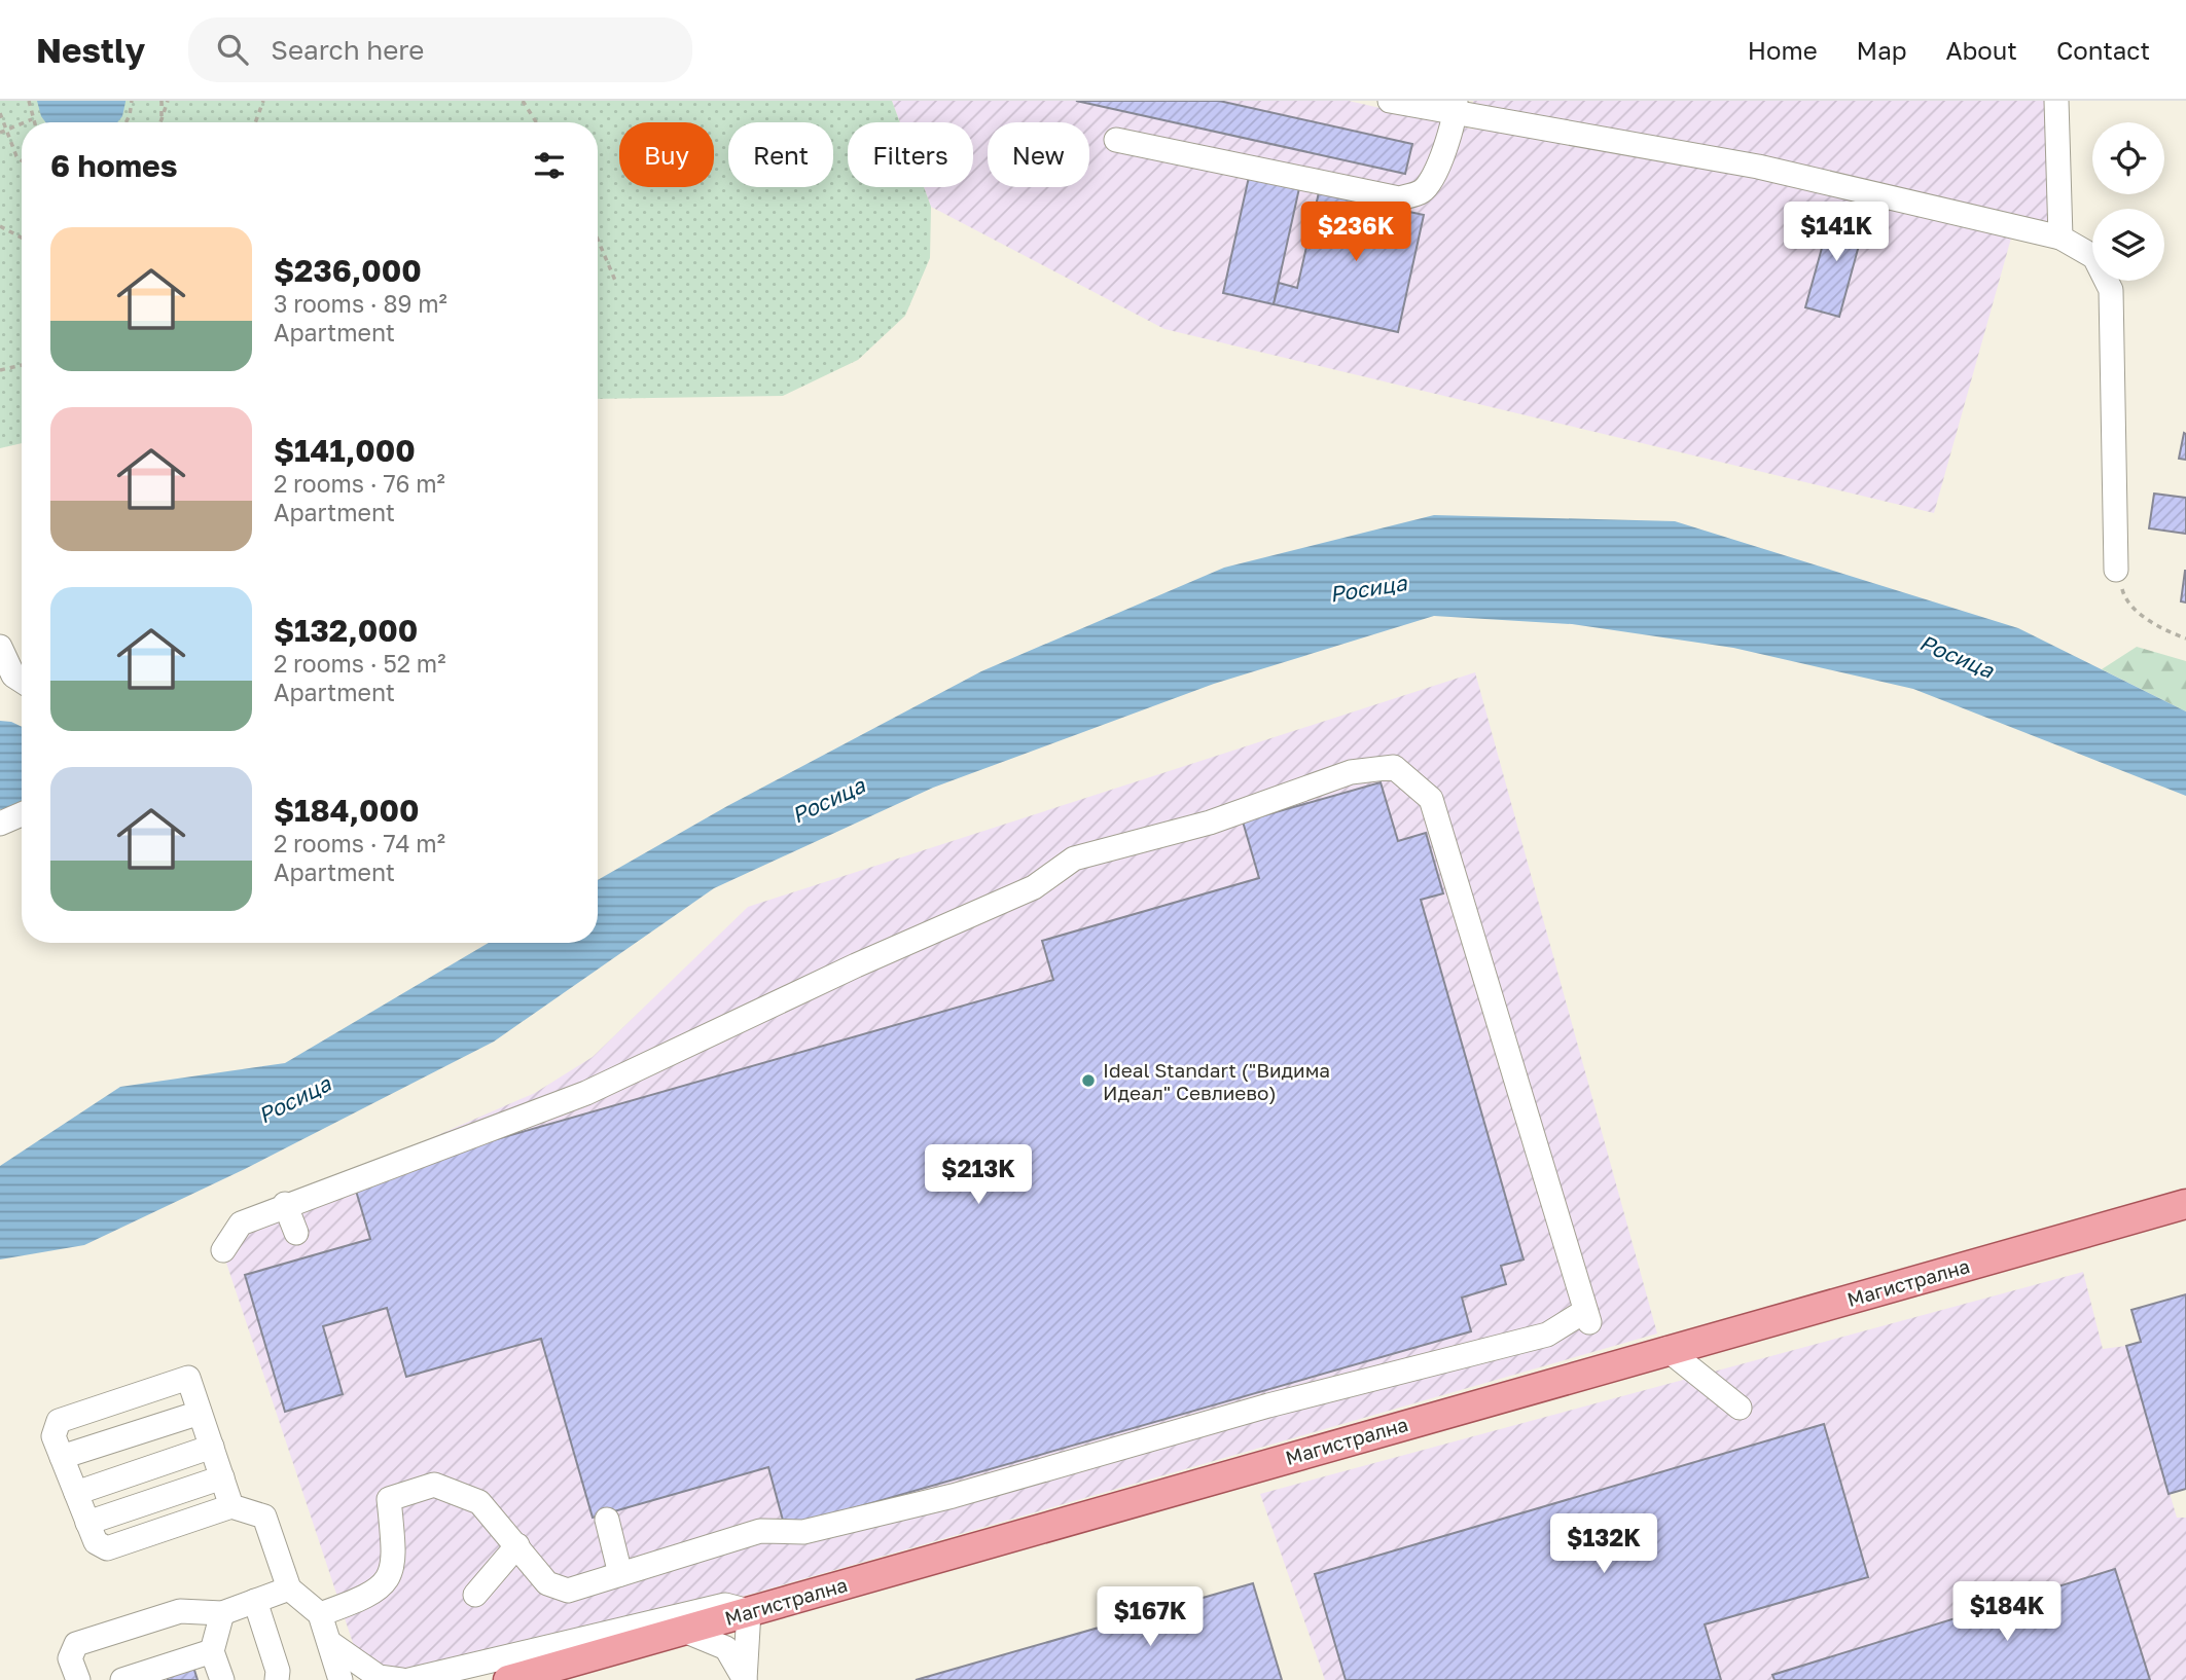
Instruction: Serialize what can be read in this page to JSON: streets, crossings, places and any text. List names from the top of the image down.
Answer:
{
  "streets": {
    "main road": ["Магистрална"]
  },
  "water": ["Росица"],
  "places": ["Ideal Standart (\"Видима Идеал\" Севлиево)"],
  "page": {
    "header": "Nestly",
    "search": "Search here",
    "nav": [
      "Home",
      "Map",
      "About",
      "Contact"
    ],
    "chip": [
      "Buy",
      "Rent",
      "Filters",
      "New"
    ],
    "heading": "6 homes",
    "price": [
      "$236K",
      "$141K",
      "$213K",
      "$132K",
      "$184K",
      "$167K"
    ],
    "list": [
      {
        "name": "$236,000",
        "note": "3 rooms · 89 m² · Apartment"
      },
      {
        "name": "$141,000",
        "note": "2 rooms · 76 m² · Apartment"
      },
      {
        "name": "$132,000",
        "note": "2 rooms · 52 m² · Apartment"
      },
      {
        "name": "$184,000",
        "note": "2 rooms · 74 m² · Apartment"
      }
    ]
  }
}
